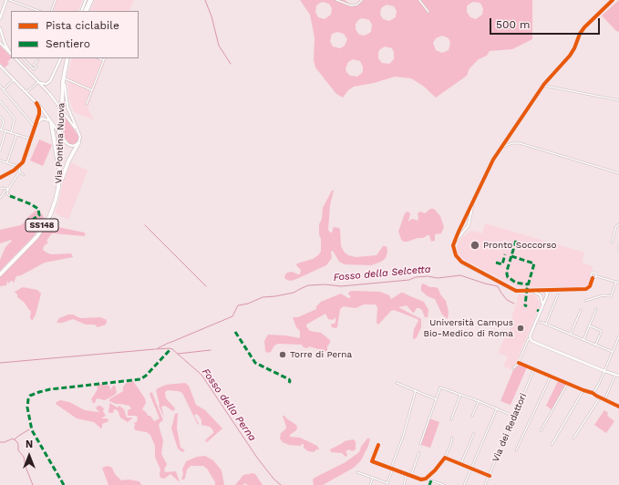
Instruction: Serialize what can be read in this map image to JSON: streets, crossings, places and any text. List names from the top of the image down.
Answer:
{
  "streets": {
    "highway": ["Via Pontina Nuova", "SS148"],
    "street": ["Via dei Redattori"]
  },
  "water": ["Fosso della Selcetta", "Fosso della Perna"],
  "places": ["Pronto Soccorso", "Università Campus Bio-Medico di Roma", "Torre di Perna"],
  "legend": ["Pista ciclabile", "Sentiero"],
  "scale_bar": "500 m",
  "north": "top"
}
